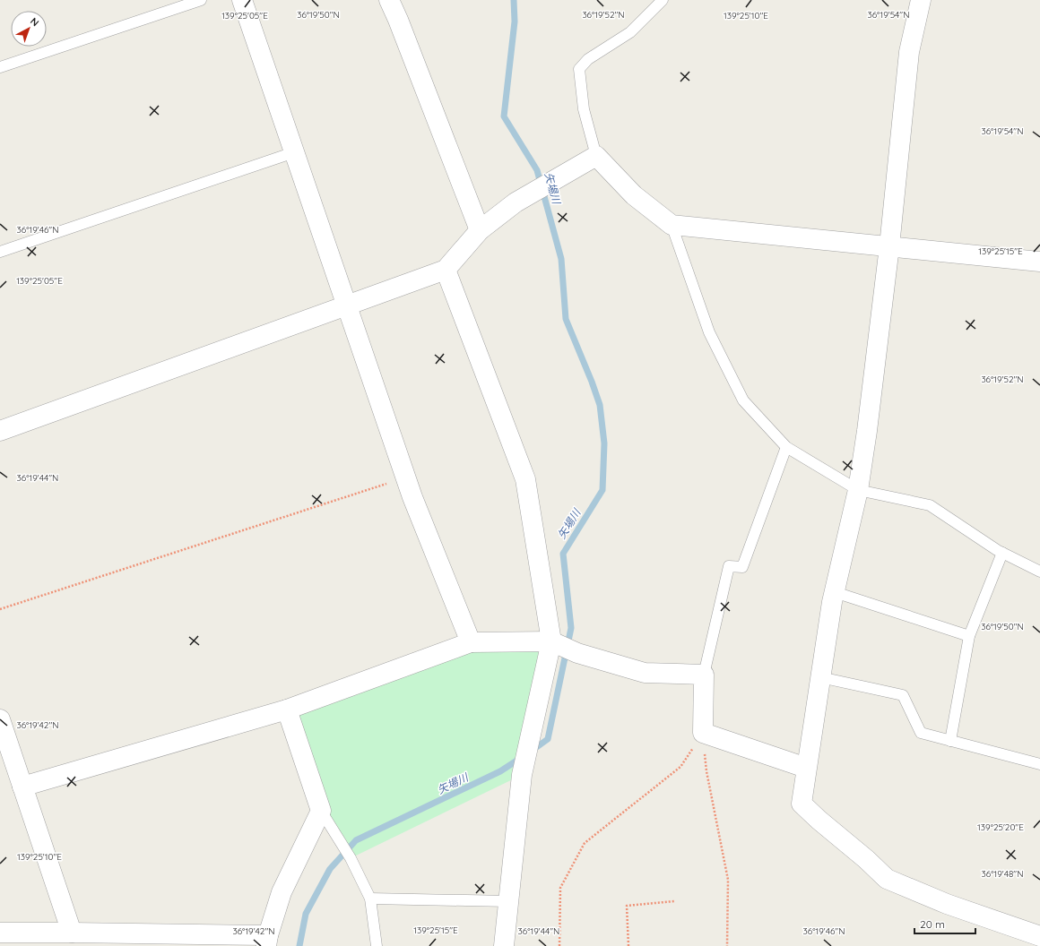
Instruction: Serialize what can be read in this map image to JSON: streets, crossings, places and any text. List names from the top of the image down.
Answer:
{
  "water": ["矢場川"],
  "scale_bar": "20 m",
  "north": "top right",
  "coordinates": [
    "36°19'50\"N",
    "36°19'52\"N",
    "36°19'54\"N",
    "139°25'05\"E",
    "139°25'10\"E",
    "36°19'46\"N",
    "139°25'15\"E",
    "36°19'44\"N",
    "36°19'42\"N",
    "139°25'20\"E",
    "36°19'48\"N"
  ]
}
